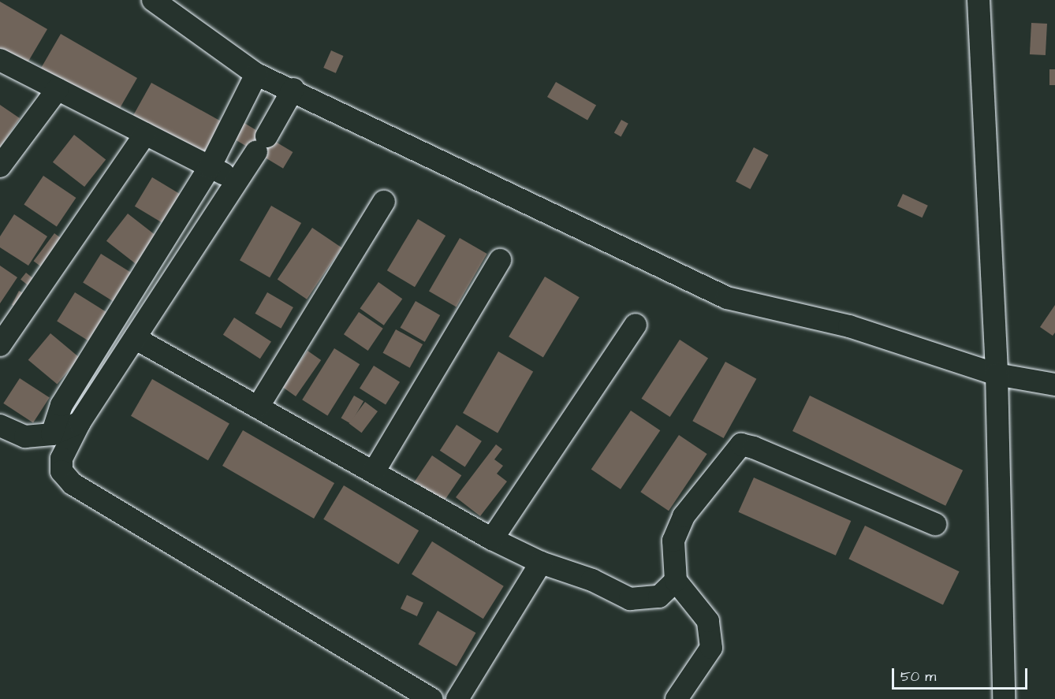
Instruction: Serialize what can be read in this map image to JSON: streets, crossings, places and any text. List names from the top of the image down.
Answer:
{
  "scale_bar": "50 m"
}
